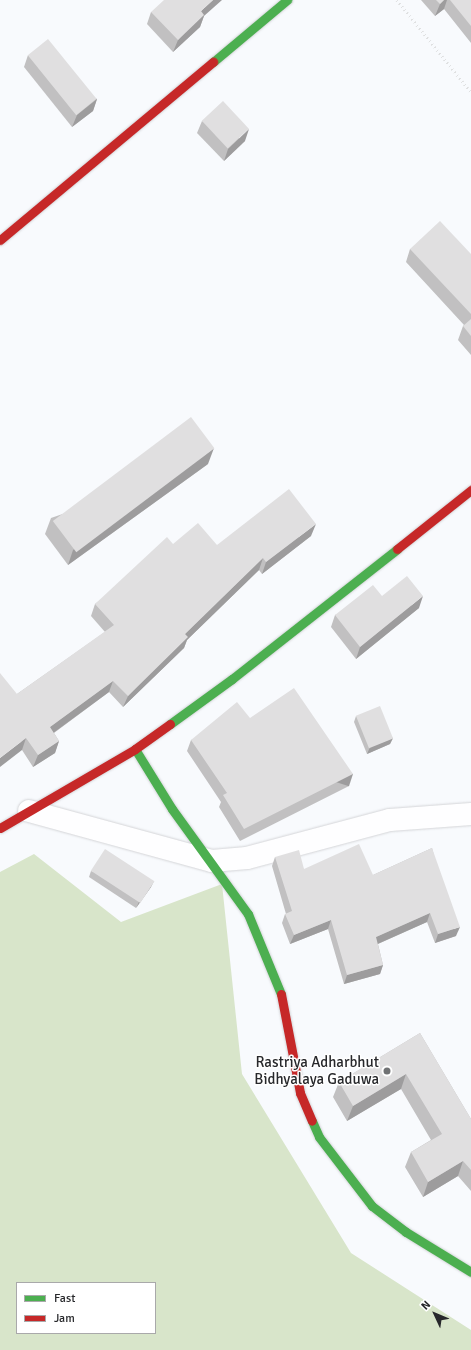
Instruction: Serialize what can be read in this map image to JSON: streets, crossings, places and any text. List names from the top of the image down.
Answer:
{
  "places": ["Rastriya Adharbhut Bidhyalaya Gaduwa"],
  "legend": ["Fast", "Jam"],
  "north": "top left"
}
